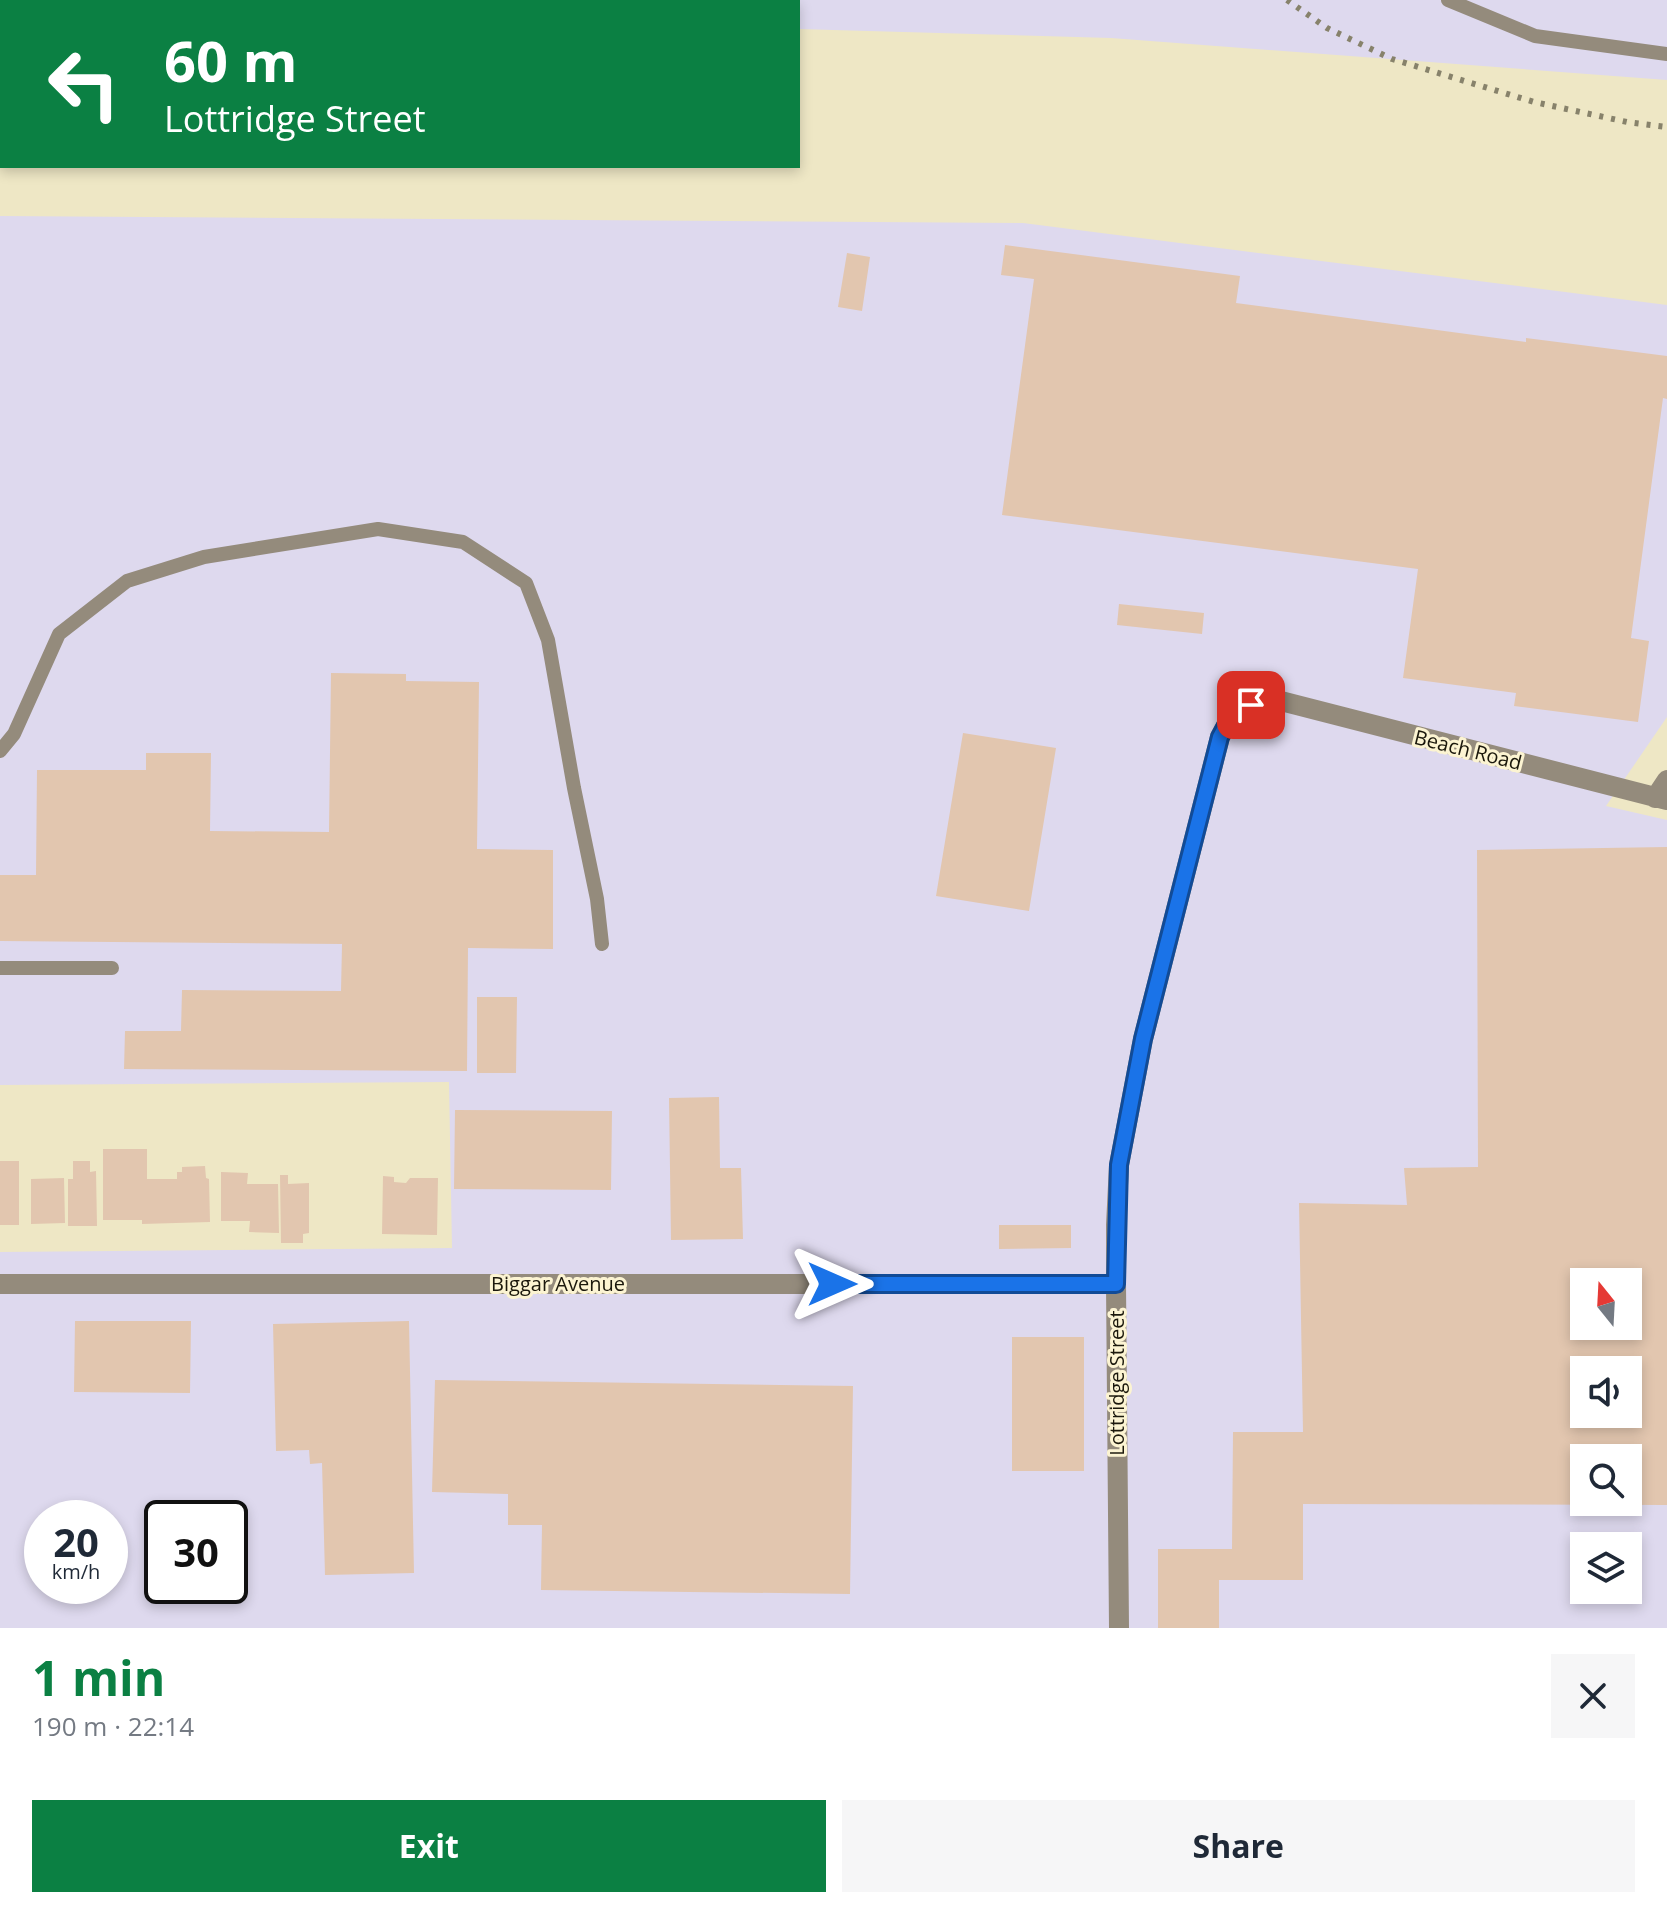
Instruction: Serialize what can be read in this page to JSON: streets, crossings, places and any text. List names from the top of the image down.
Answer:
{
  "streets": {
    "street": ["Beach Road", "Biggar Avenue", "Lottridge Street"]
  },
  "crossings": [
    ["Beach Road", "Lottridge Street"],
    ["Biggar Avenue", "Lottridge Street"]
  ],
  "north": "top",
  "page": {
    "turn": ["60 m", "Lottridge Street"],
    "speed": "20 km/h",
    "limit": "30",
    "heading": ["1 min", "190 m · 22:14"],
    "buttons": ["Exit", "Share"]
  }
}
